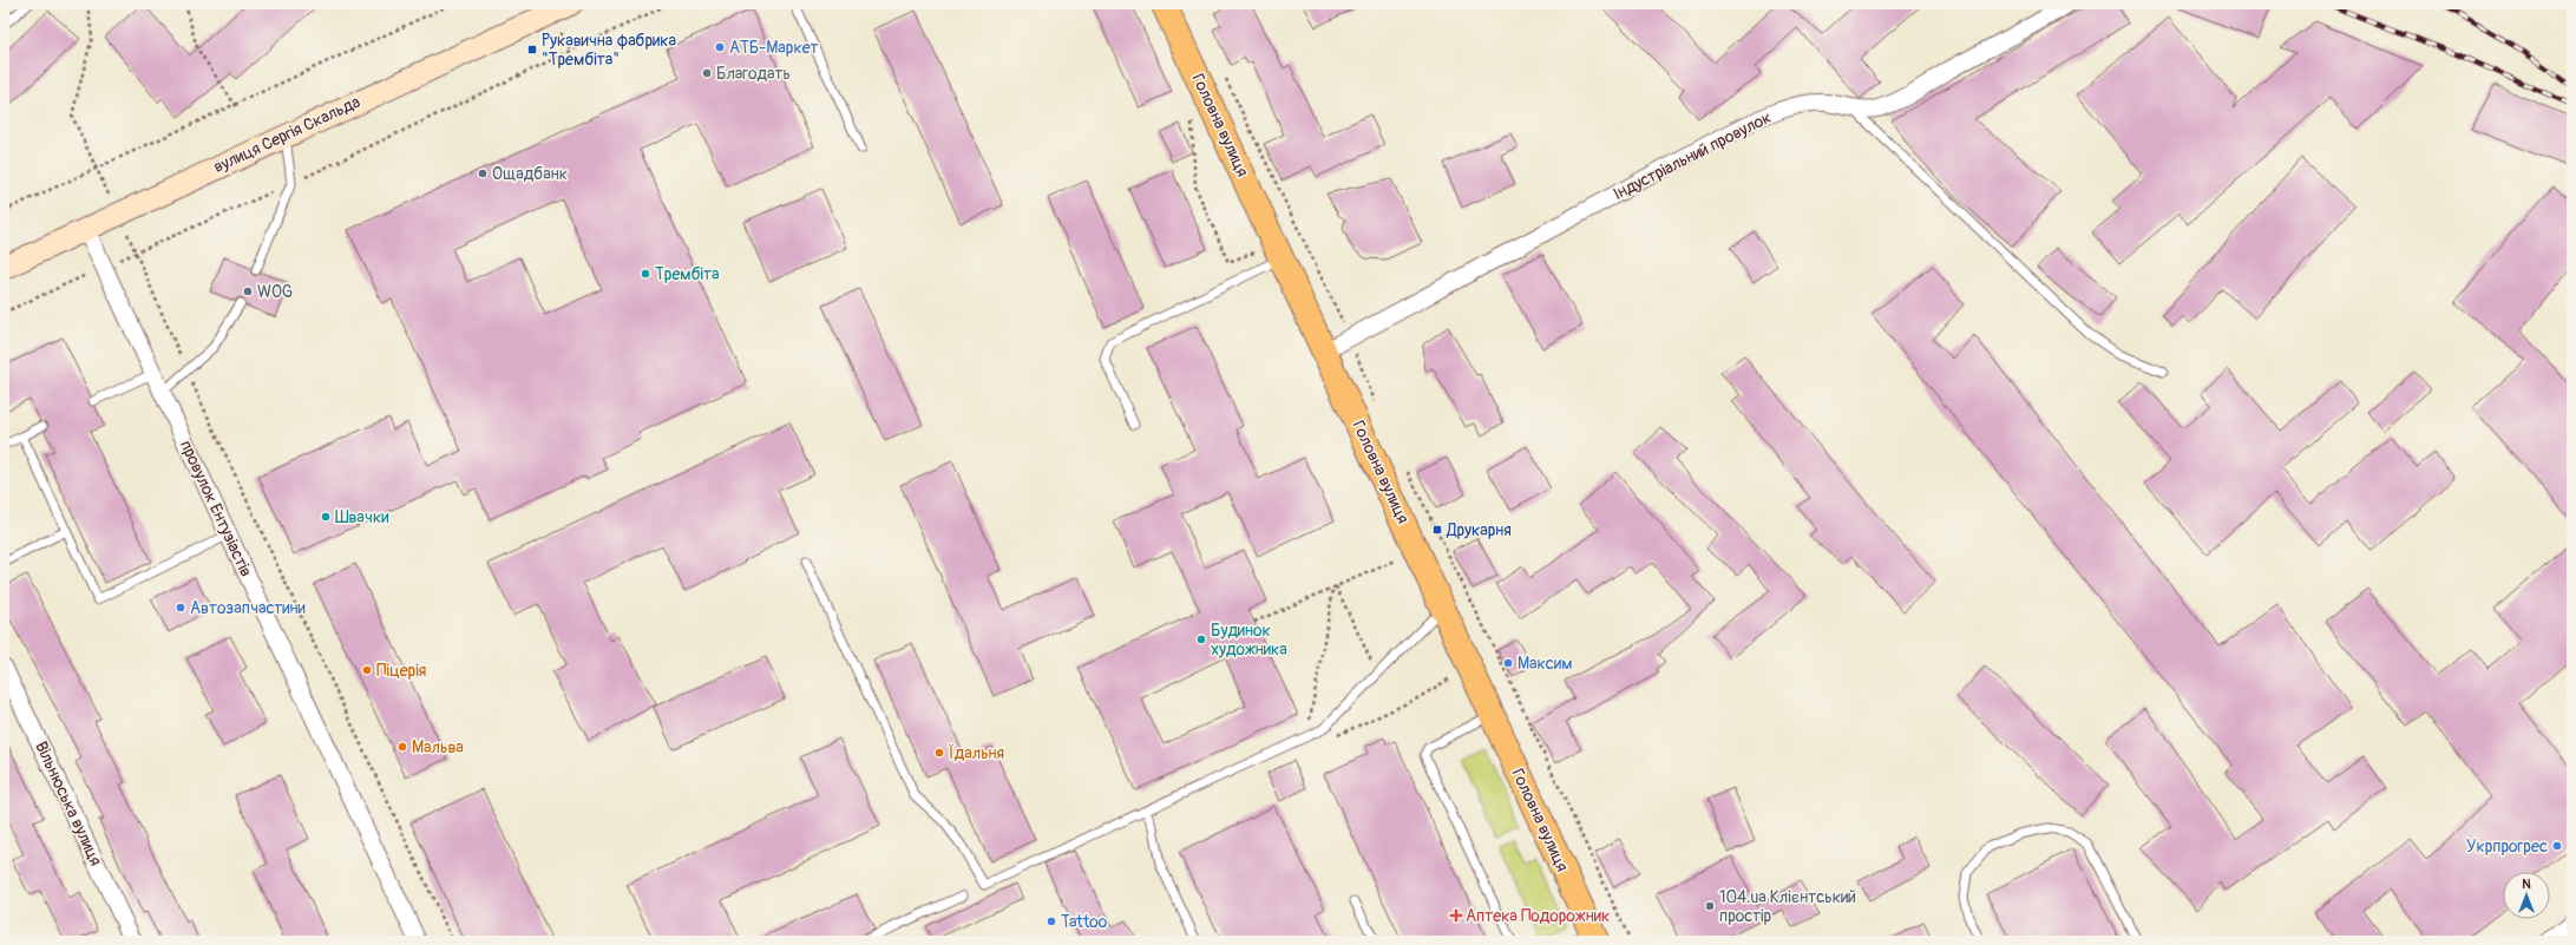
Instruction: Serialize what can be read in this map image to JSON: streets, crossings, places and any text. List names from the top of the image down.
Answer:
{
  "streets": {
    "main road": ["Головна вулиця", "вулиця Сергія Скальда"],
    "street": ["Індустріальний провулок", "провулок Ентузіастів", "Вільнюська вулиця"]
  },
  "crossings": [
    ["Головна вулиця", "Індустріальний провулок"],
    ["вулиця Сергія Скальда", "провулок Ентузіастів"]
  ],
  "places": {
    "other": [
      "АТБ-Маркет",
      "Благодать",
      "Ощадбанк",
      "Трембіта",
      "WOG",
      "Швачки",
      "Автозапчастини",
      "Будинок художника",
      "Максим",
      "Піцерія",
      "Мальва",
      "Їдальня",
      "Укрпрогрес",
      "104.ua Клієнтський простір",
      "Tattoo"
    ],
    "transit": ["Рукавична фабрика \"Трембіта\"", "Друкарня"],
    "health": ["Аптека Подорожник"]
  },
  "north": "top"
}
